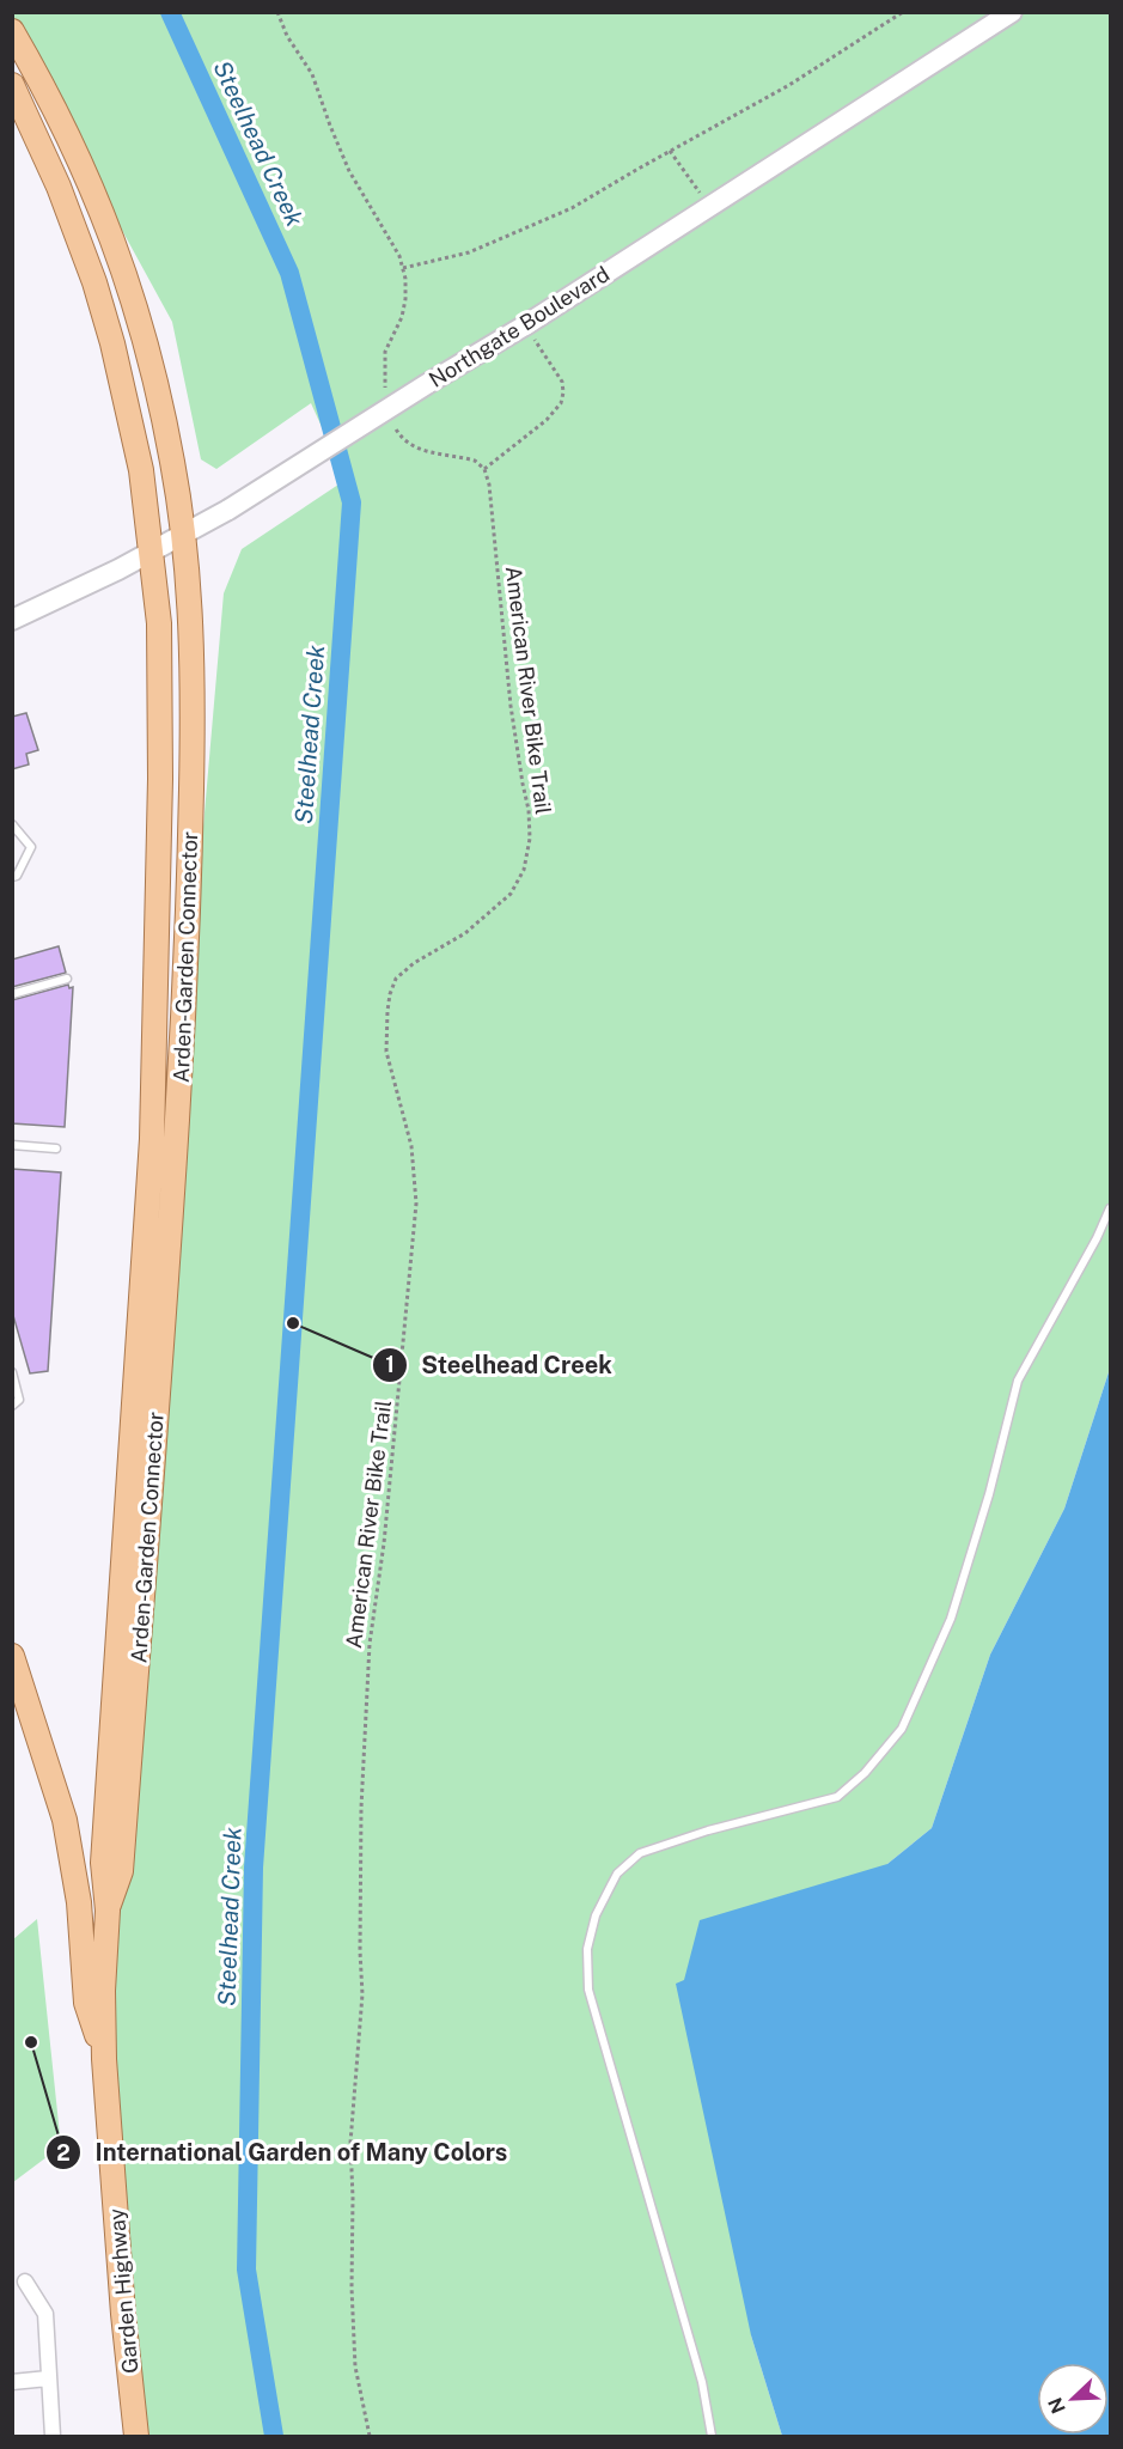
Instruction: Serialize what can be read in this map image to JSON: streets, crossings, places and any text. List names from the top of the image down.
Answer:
{
  "streets": {
    "main road": ["Northgate Boulevard", "Arden-Garden Connector", "Garden Highway"],
    "path": ["American River Bike Trail"]
  },
  "crossings": [
    ["Northgate Boulevard", "Arden-Garden Connector"],
    ["Arden-Garden Connector", "Garden Highway"]
  ],
  "water": ["Steelhead Creek"],
  "places": ["Steelhead Creek", "International Garden of Many Colors"],
  "north": "bottom left"
}
